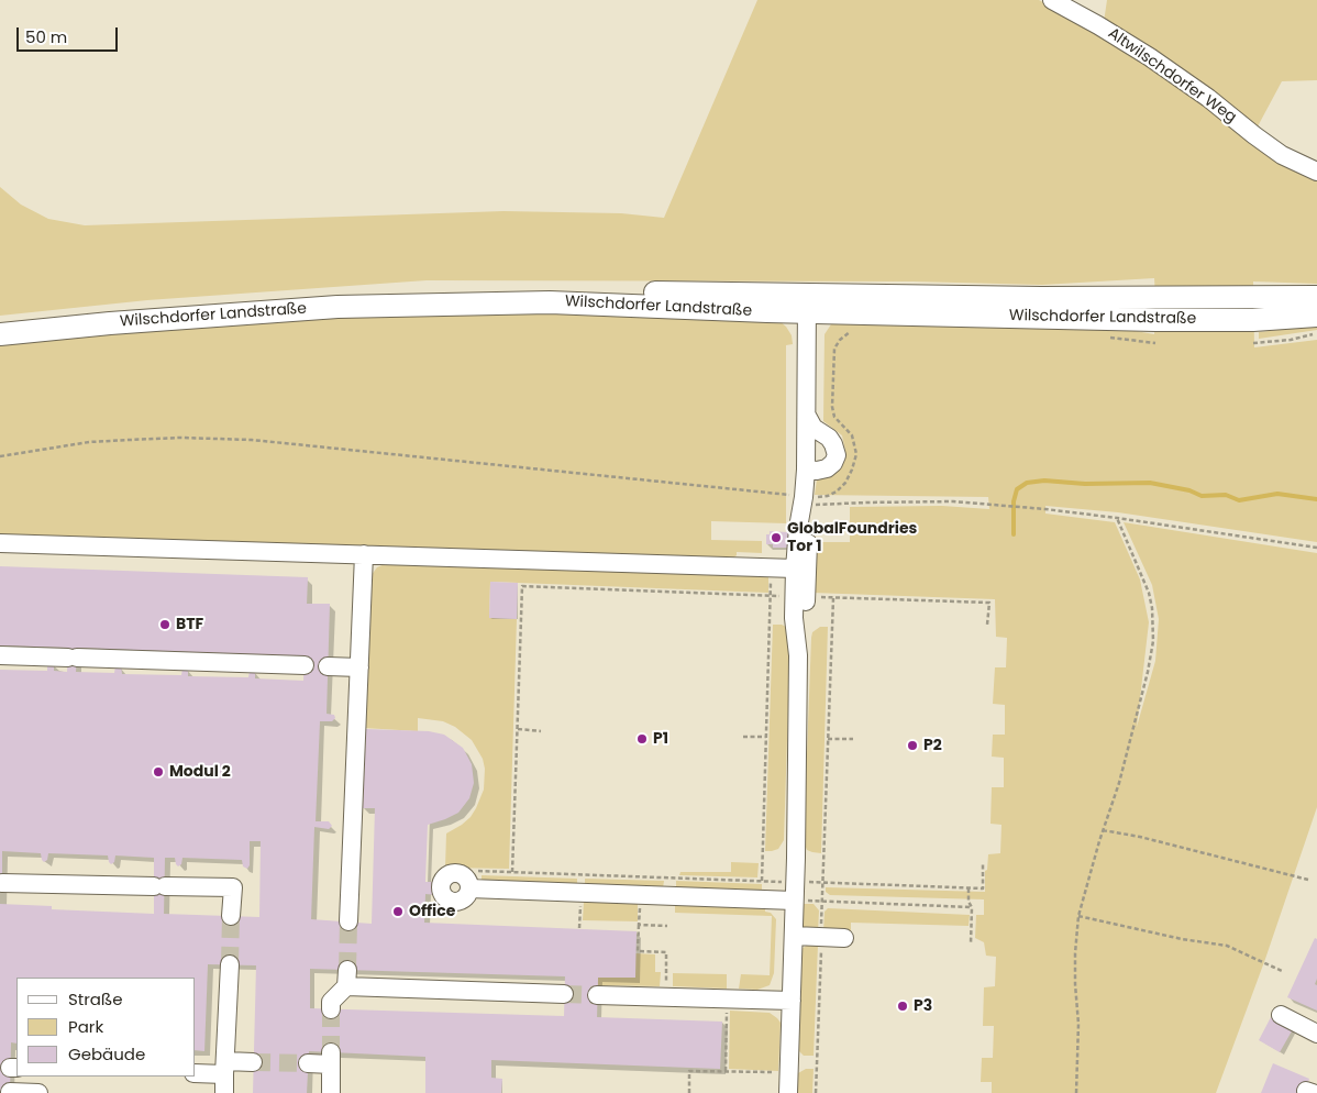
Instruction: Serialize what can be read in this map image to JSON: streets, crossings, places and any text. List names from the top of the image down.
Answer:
{
  "streets": {
    "main road": ["Wilschdorfer Landstraße"],
    "street": ["Altwilschdorfer Weg"]
  },
  "places": [
    "GlobalFoundries Tor 1",
    "BTF",
    "P1",
    "P2",
    "Modul 2",
    "Office",
    "P3"
  ],
  "legend": ["Straße", "Park", "Gebäude"],
  "scale_bar": "50 m"
}
